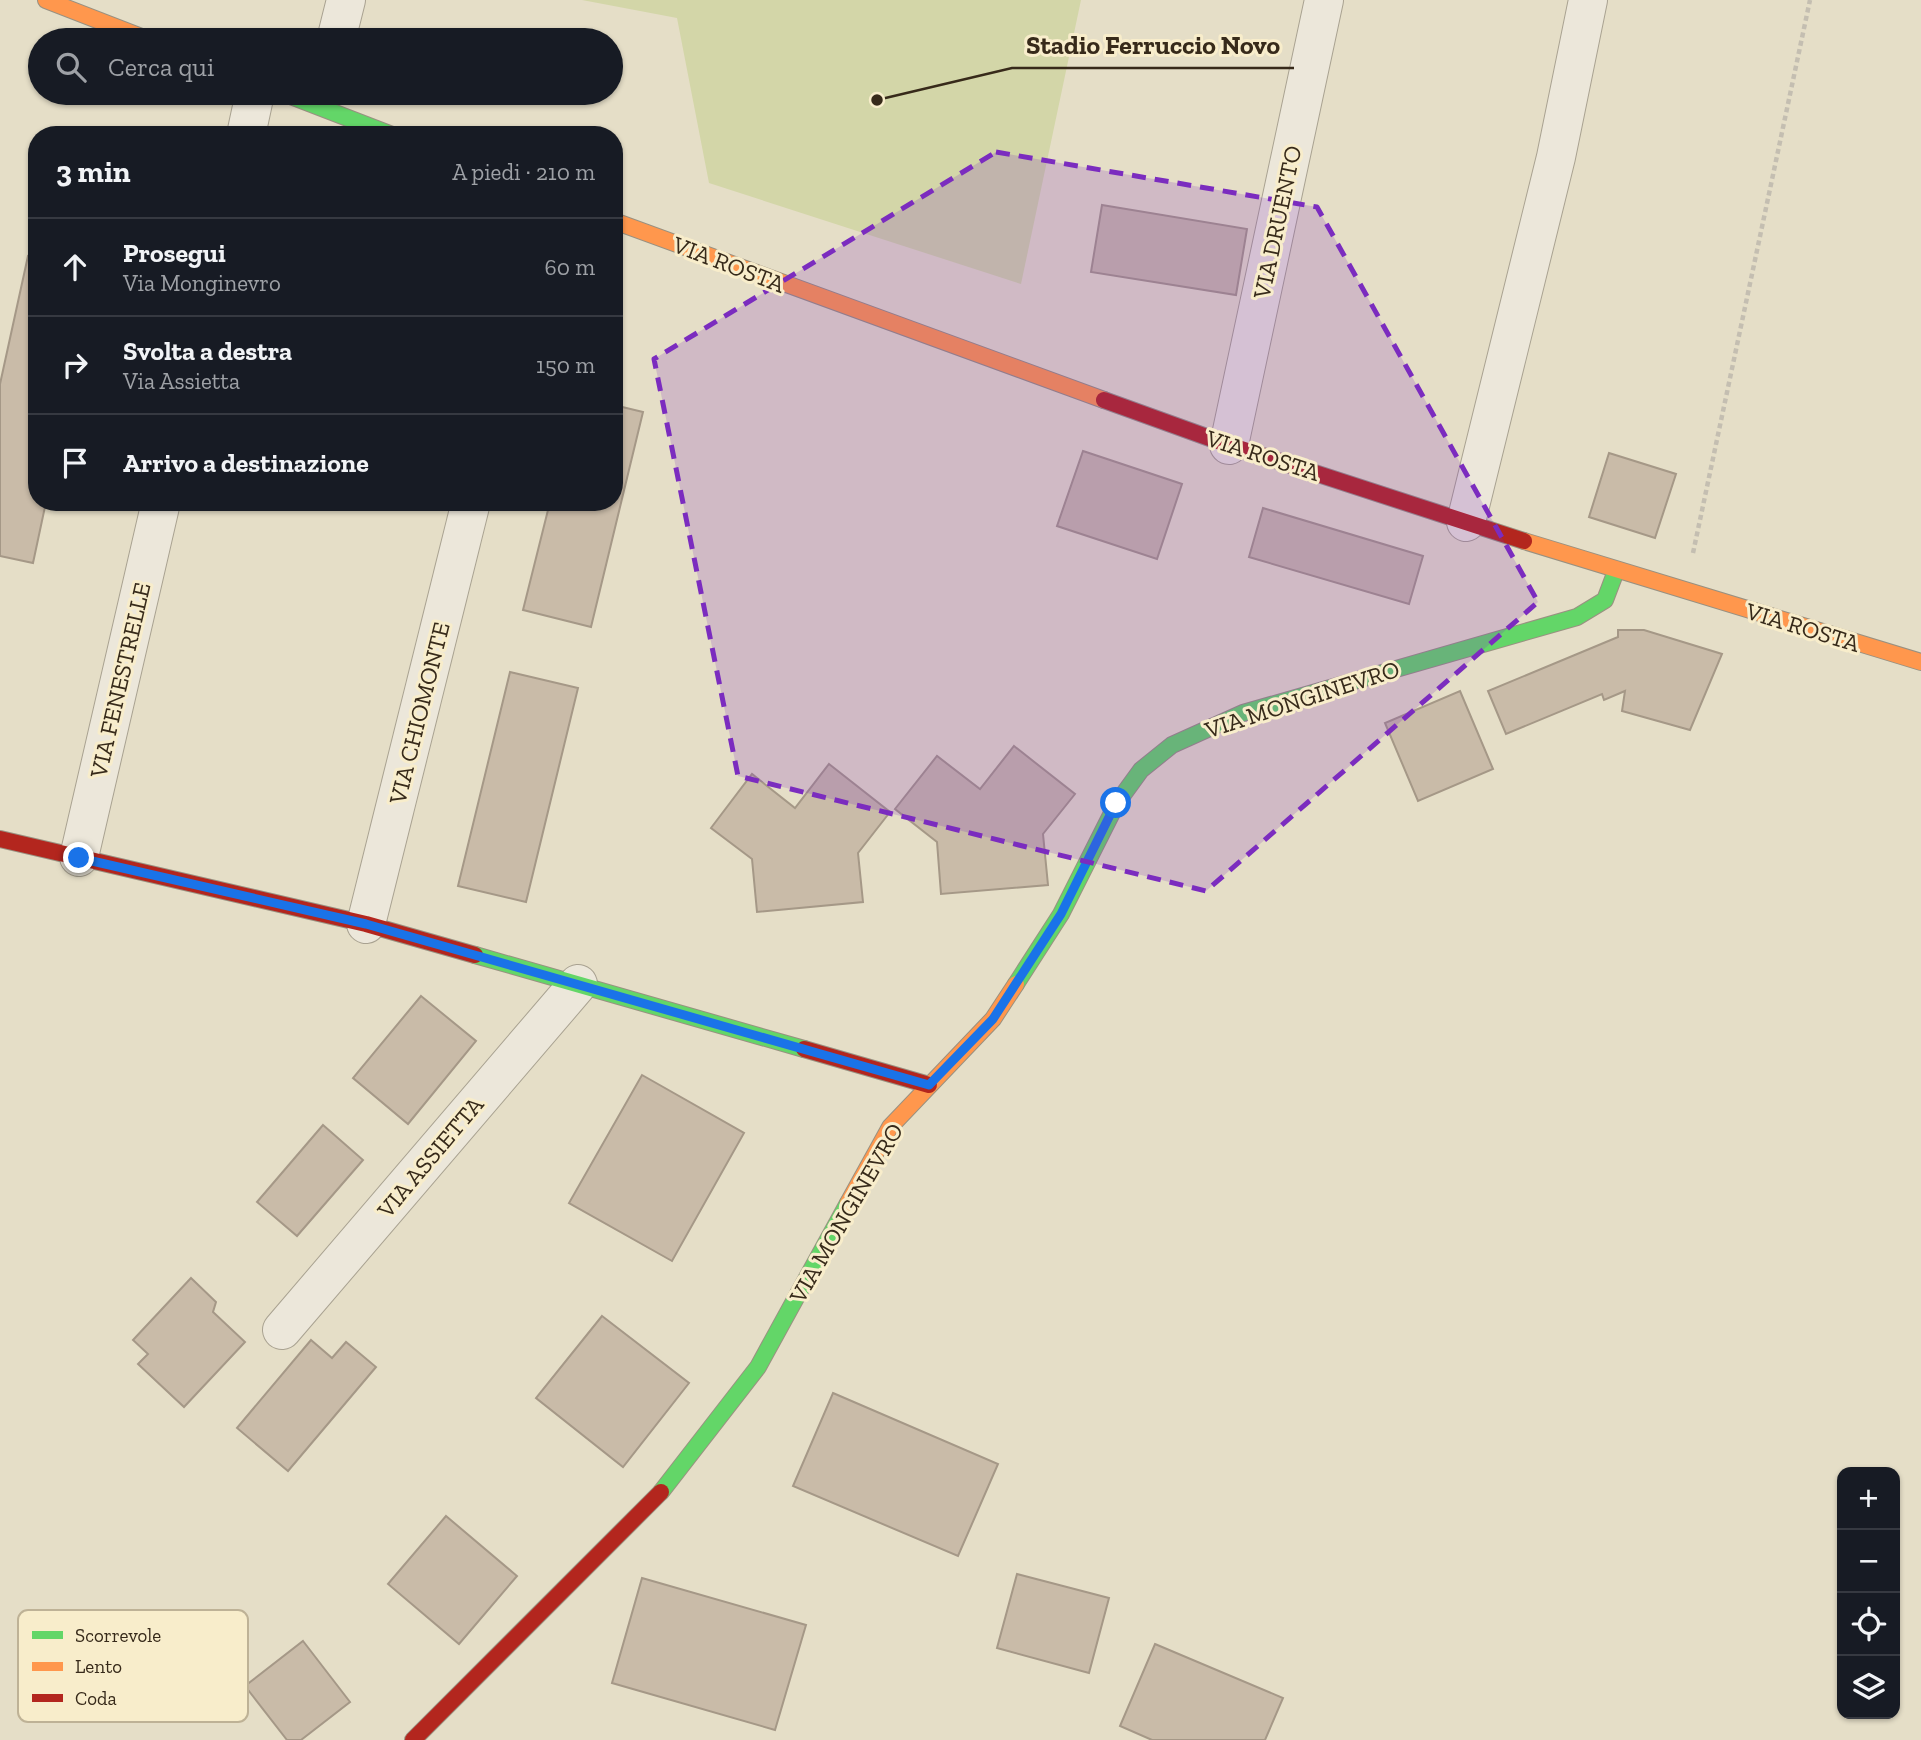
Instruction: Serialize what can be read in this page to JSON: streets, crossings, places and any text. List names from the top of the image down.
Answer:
{
  "streets": {
    "street": [
      "VIA DRUENTO",
      "VIA ROSTA",
      "VIA FENESTRELLE",
      "VIA MONGINEVRO",
      "VIA CHIOMONTE",
      "VIA ASSIETTA"
    ]
  },
  "crossings": [
    ["VIA DRUENTO", "VIA ROSTA"],
    ["VIA ROSTA", "VIA MONGINEVRO"]
  ],
  "places": ["Stadio Ferruccio Novo"],
  "legend": ["Scorrevole", "Lento", "Coda"],
  "page": {
    "search": "Cerca qui",
    "heading": ["3 min", "A piedi · 210 m"],
    "list": [
      ["Prosegui", "Via Monginevro", "60 m"],
      ["Svolta a destra", "Via Assietta", "150 m"],
      "Arrivo a destinazione"
    ],
    "map_buttons": ["+", "−"]
  }
}
